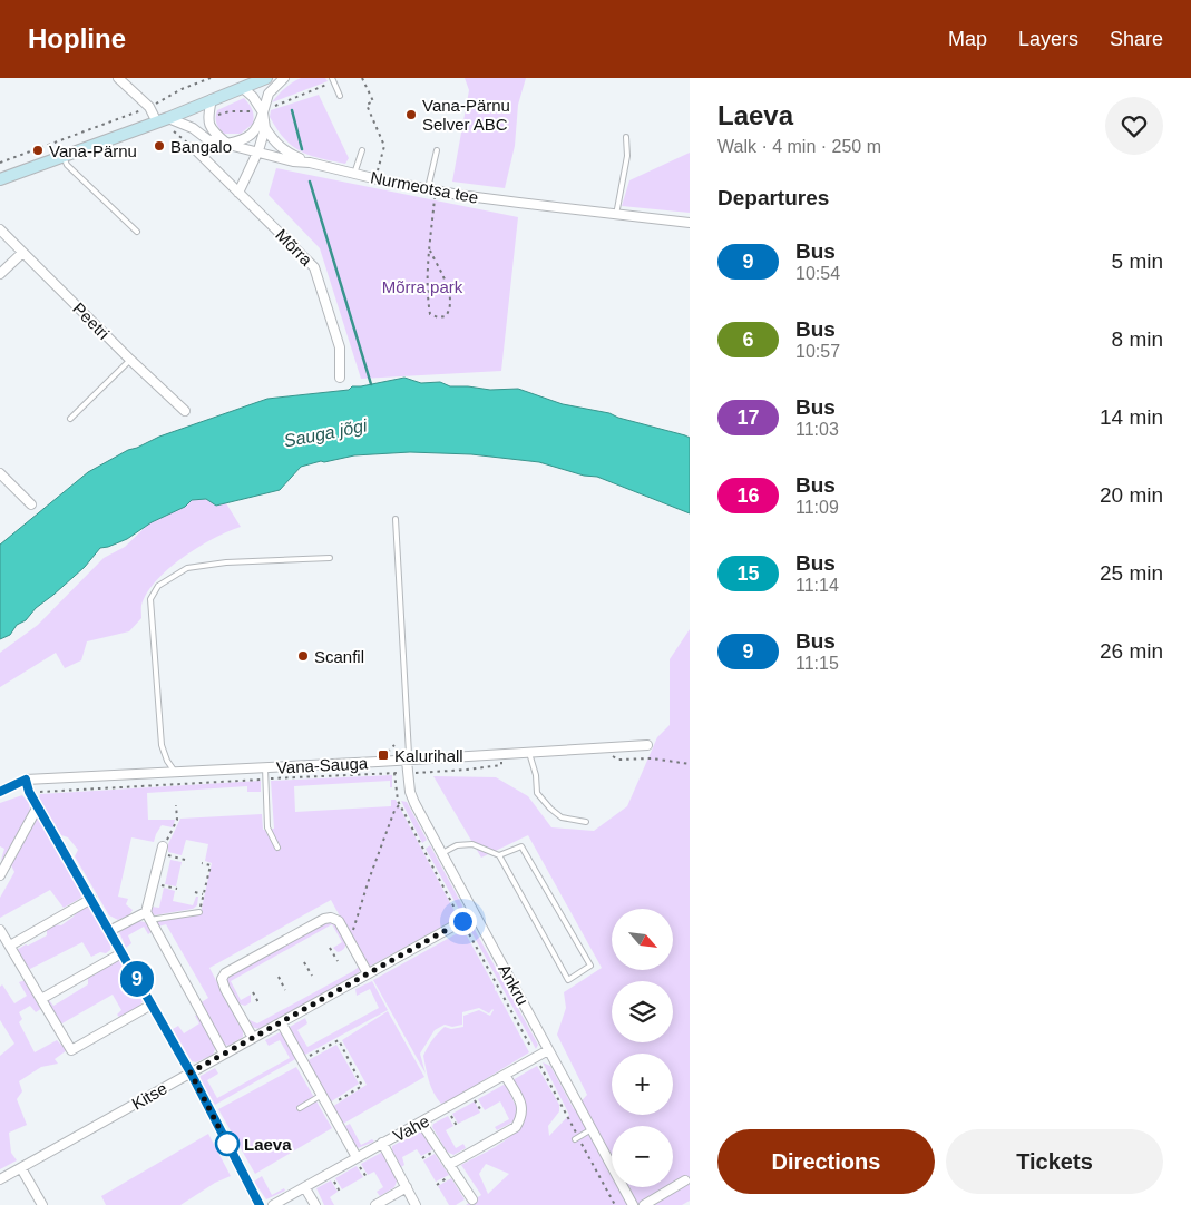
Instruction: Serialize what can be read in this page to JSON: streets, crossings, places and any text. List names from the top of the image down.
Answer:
{
  "streets": {
    "street": [
      "Nurmeotsa tee",
      "Mõrra",
      "Peetri",
      "Vana-Sauga",
      "Ankru",
      "Kitse",
      "Vahe"
    ]
  },
  "crossings": [
    ["Vana-Sauga", "Ankru"],
    ["Ankru", "Kitse"],
    ["Ankru", "Vahe"]
  ],
  "water": ["Sauga jõgi"],
  "parks": ["Mõrra park"],
  "places": {
    "other": [
      "Vana-Pärnu Selver ABC",
      "Bangalo",
      "Vana-Pärnu",
      "Scanfil",
      "Laeva"
    ],
    "transit": ["Kalurihall"]
  },
  "lines": ["bus line 9"],
  "north": "bottom right",
  "page": {
    "header": "Hopline",
    "nav": ["Map", "Layers", "Share"],
    "on_map": "9",
    "heading": [
      ["Laeva", "Walk · 4 min · 250 m"],
      "Departures"
    ],
    "list": [
      {
        "mark": "9",
        "name": "Bus",
        "note": "10:54",
        "value": "5 min"
      },
      {
        "mark": "6",
        "name": "Bus",
        "note": "10:57",
        "value": "8 min"
      },
      {
        "mark": "17",
        "name": "Bus",
        "note": "11:03",
        "value": "14 min"
      },
      {
        "mark": "16",
        "name": "Bus",
        "note": "11:09",
        "value": "20 min"
      },
      {
        "mark": "15",
        "name": "Bus",
        "note": "11:14",
        "value": "25 min"
      },
      {
        "mark": "9",
        "name": "Bus",
        "note": "11:15",
        "value": "26 min"
      }
    ],
    "map_buttons": ["+", "−"],
    "buttons": ["Directions", "Tickets"]
  }
}
